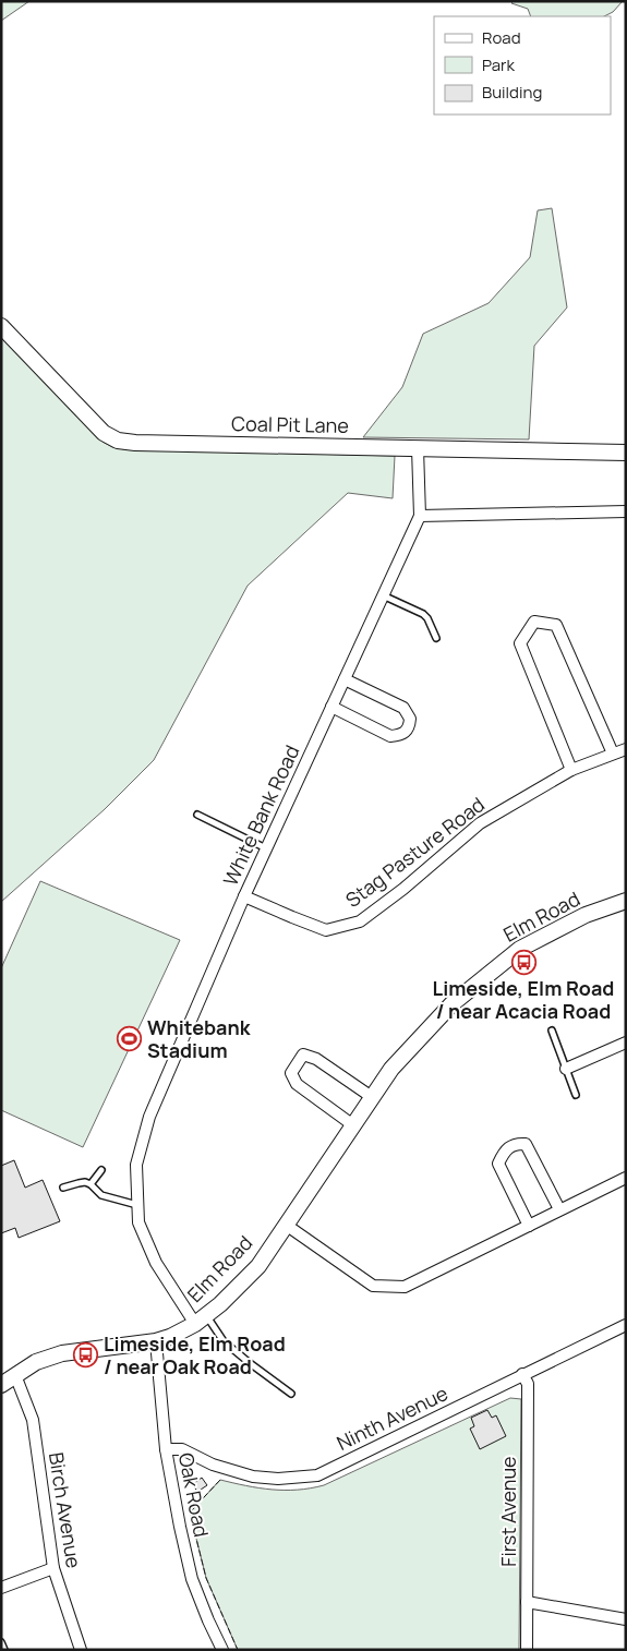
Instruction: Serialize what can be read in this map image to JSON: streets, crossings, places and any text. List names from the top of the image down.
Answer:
{
  "streets": {
    "street": [
      "Coal Pit Lane",
      "White Bank Road",
      "Stag Pasture Road",
      "Elm Road",
      "Ninth Avenue",
      "Oak Road",
      "Birch Avenue",
      "First Avenue"
    ]
  },
  "crossings": [
    ["White Bank Road", "Stag Pasture Road"],
    ["White Bank Road", "Elm Road"],
    ["Elm Road", "Oak Road"],
    ["Elm Road", "Birch Avenue"],
    ["Ninth Avenue", "Oak Road"],
    ["Ninth Avenue", "First Avenue"]
  ],
  "places": {
    "bus stop": ["Limeside, Elm Road / near Acacia Road", "Limeside, Elm Road / near Oak Road"],
    "sports": ["Whitebank Stadium"]
  },
  "legend": ["Road", "Park", "Building"]
}
